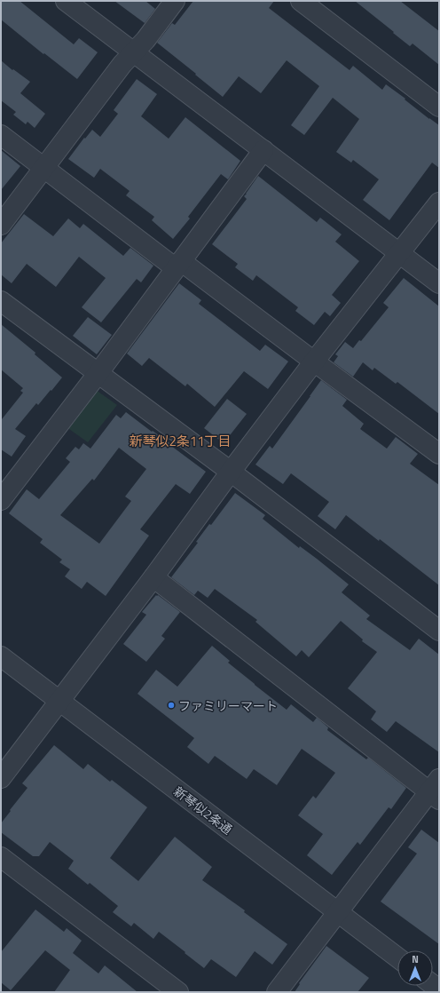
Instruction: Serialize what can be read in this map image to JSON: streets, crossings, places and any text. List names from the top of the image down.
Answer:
{
  "streets": {
    "street": ["新琴似2条通"]
  },
  "districts": ["新琴似2条11丁目"],
  "places": ["ファミリーマート"],
  "north": "top"
}
